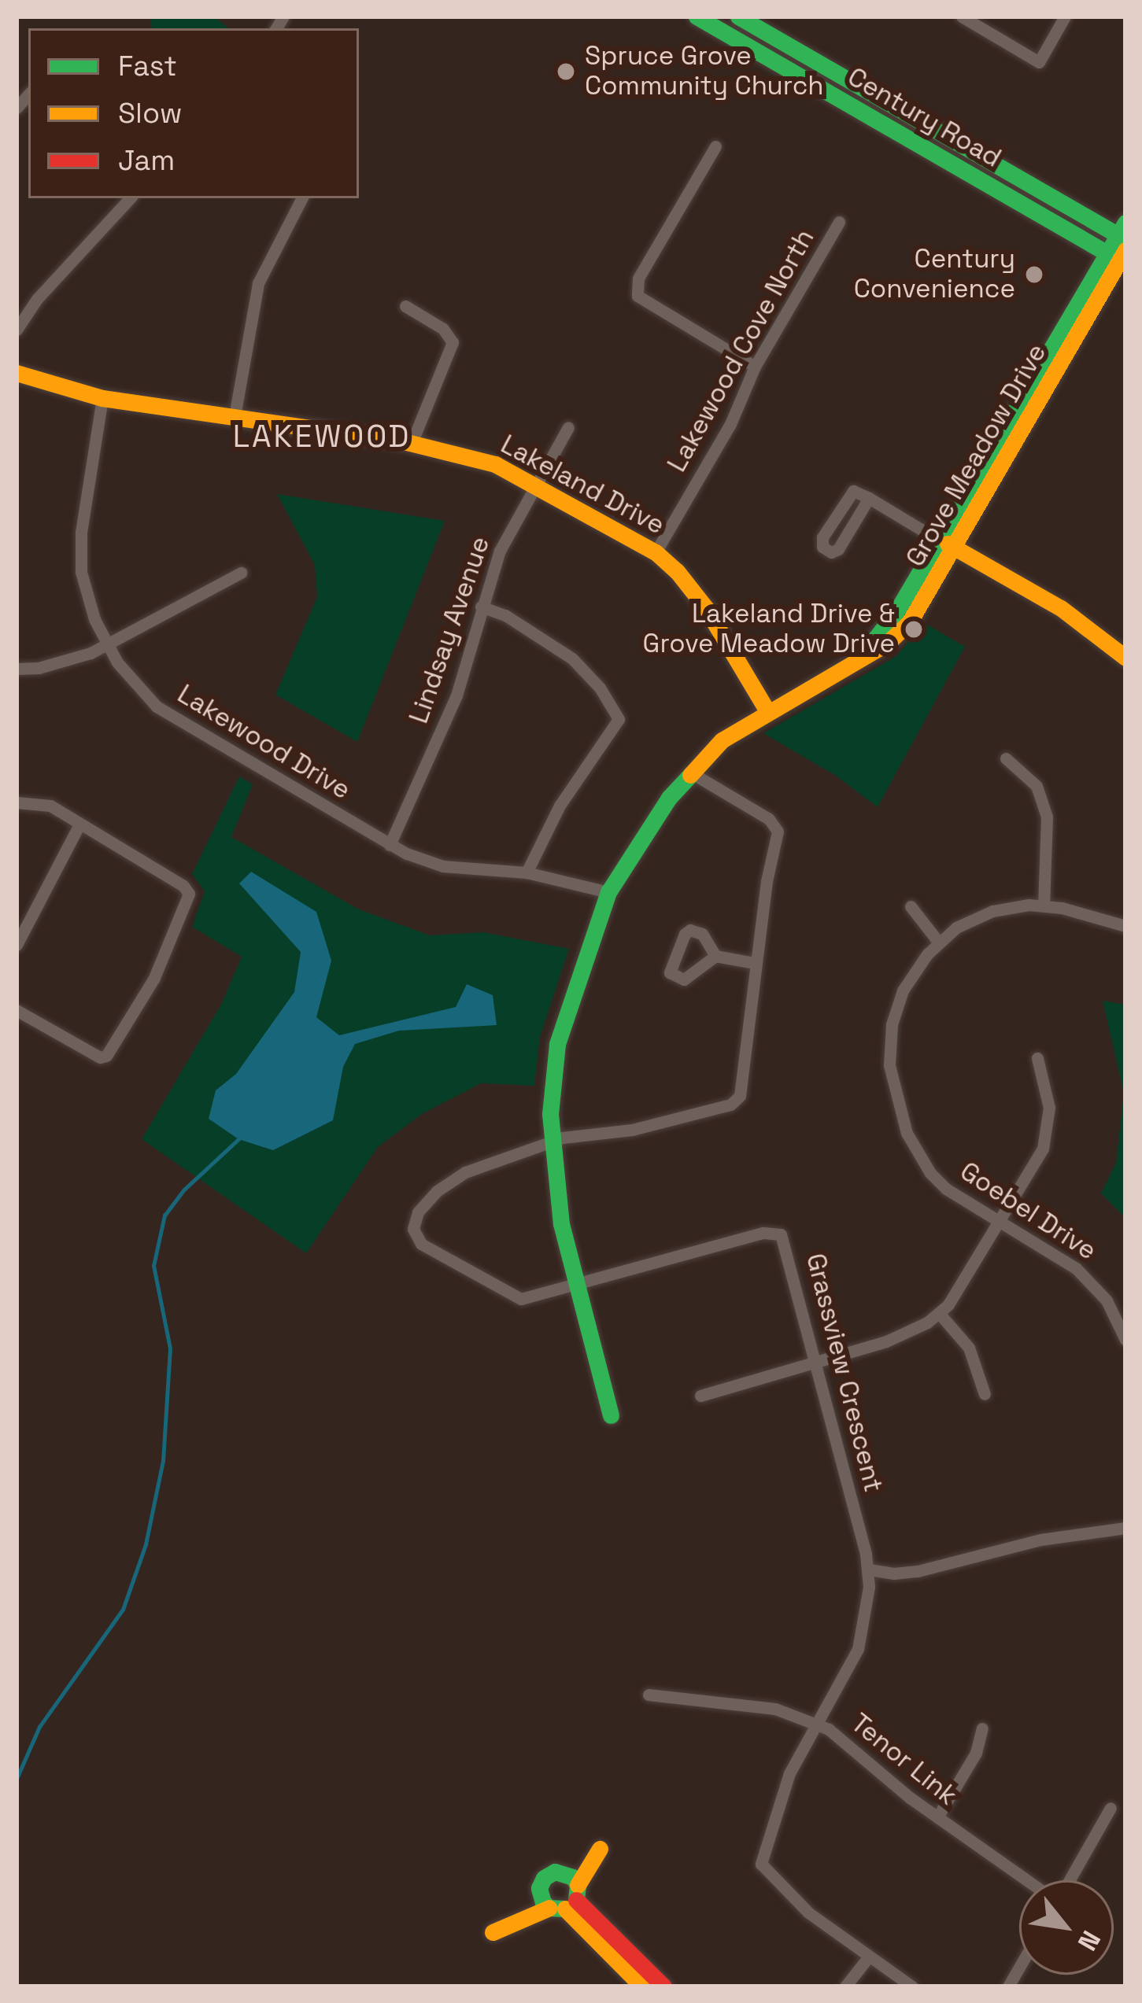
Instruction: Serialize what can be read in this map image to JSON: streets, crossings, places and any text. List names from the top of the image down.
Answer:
{
  "streets": {
    "street": [
      "Century Road",
      "Lakewood Cove North",
      "Grove Meadow Drive",
      "Lakeland Drive",
      "Lindsay Avenue",
      "Lakewood Drive",
      "Goebel Drive",
      "Grassview Crescent",
      "Tenor Link"
    ]
  },
  "crossings": [
    ["Century Road", "Grove Meadow Drive"],
    ["Lakewood Cove North", "Lakeland Drive"],
    ["Grove Meadow Drive", "Lakeland Drive"],
    ["Grove Meadow Drive", "Lakewood Drive"],
    ["Grove Meadow Drive", "Grassview Crescent"],
    ["Lakeland Drive", "Lindsay Avenue"],
    ["Lakeland Drive", "Lakewood Drive"],
    ["Lindsay Avenue", "Lakewood Drive"],
    ["Grassview Crescent", "Tenor Link"]
  ],
  "districts": ["LAKEWOOD"],
  "places": ["Spruce Grove Community Church", "Century Convenience", "Lakeland Drive & Grove Meadow Drive"],
  "legend": ["Fast", "Slow", "Jam"],
  "north": "bottom right"
}
